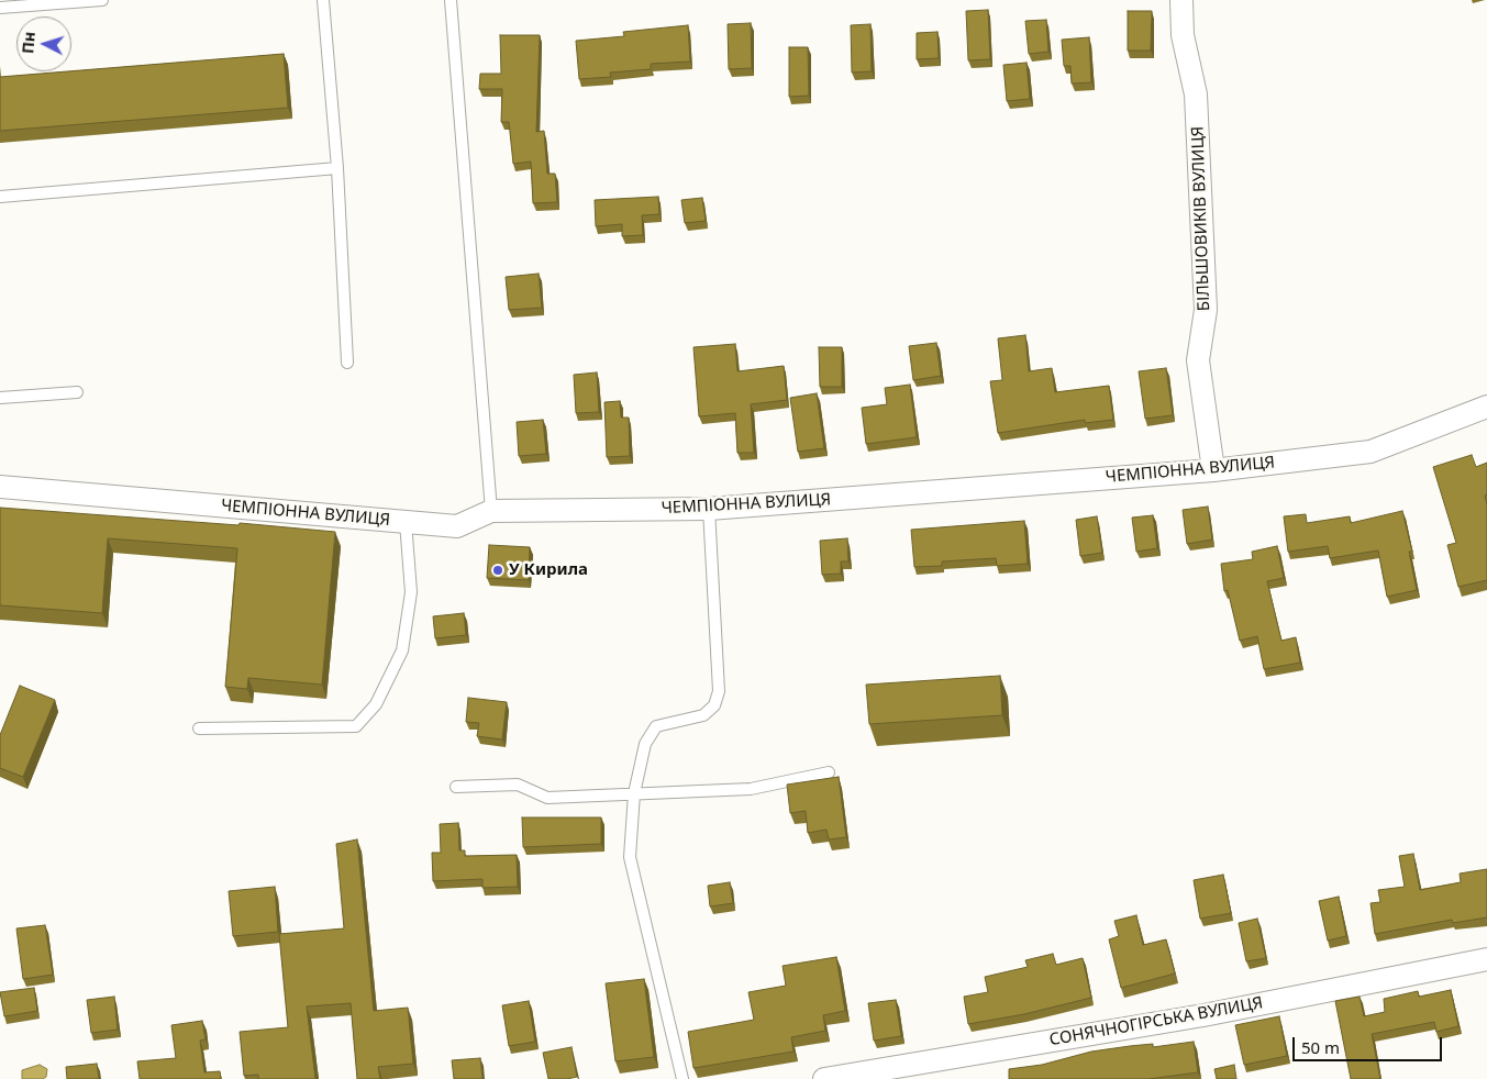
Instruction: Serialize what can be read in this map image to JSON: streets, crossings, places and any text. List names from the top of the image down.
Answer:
{
  "streets": {
    "street": ["БІЛЬШОВИКІВ ВУЛИЦЯ", "ЧЕМПІОННА ВУЛИЦЯ", "СОНЯЧНОГІРСЬКА ВУЛИЦЯ"]
  },
  "crossings": [
    ["БІЛЬШОВИКІВ ВУЛИЦЯ", "ЧЕМПІОННА ВУЛИЦЯ"]
  ],
  "places": ["У Кирила"],
  "scale_bar": "50 m",
  "north": "left"
}
